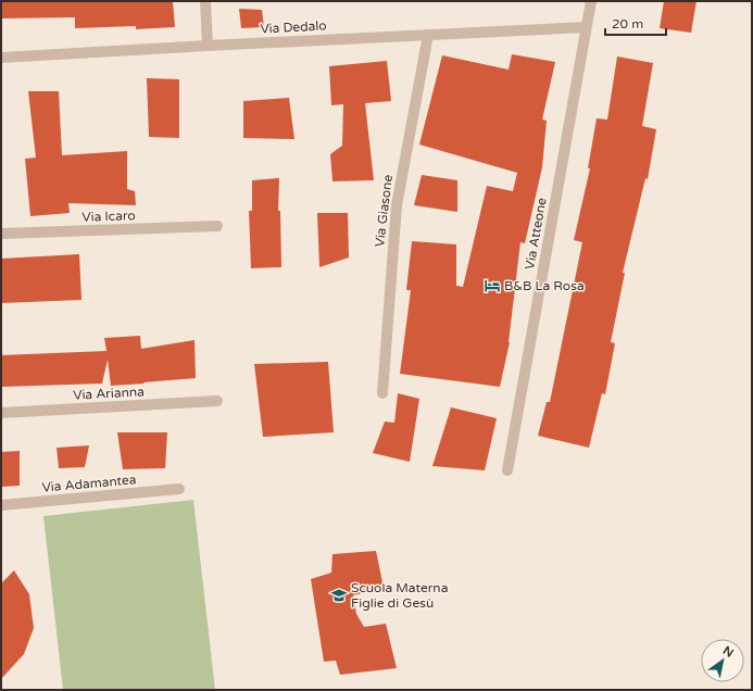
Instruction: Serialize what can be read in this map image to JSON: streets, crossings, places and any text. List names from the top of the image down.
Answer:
{
  "streets": {
    "street": [
      "Via Dedalo",
      "Via Giasone",
      "Via Icaro",
      "Via Atteone",
      "Via Arianna",
      "Via Adamantea"
    ]
  },
  "crossings": [
    ["Via Dedalo", "Via Giasone"],
    ["Via Dedalo", "Via Atteone"]
  ],
  "places": {
    "hotel": ["B&B La Rosa"],
    "school or university": ["Scuola Materna Figlie di Gesù"]
  },
  "scale_bar": "20 m",
  "north": "top right"
}
